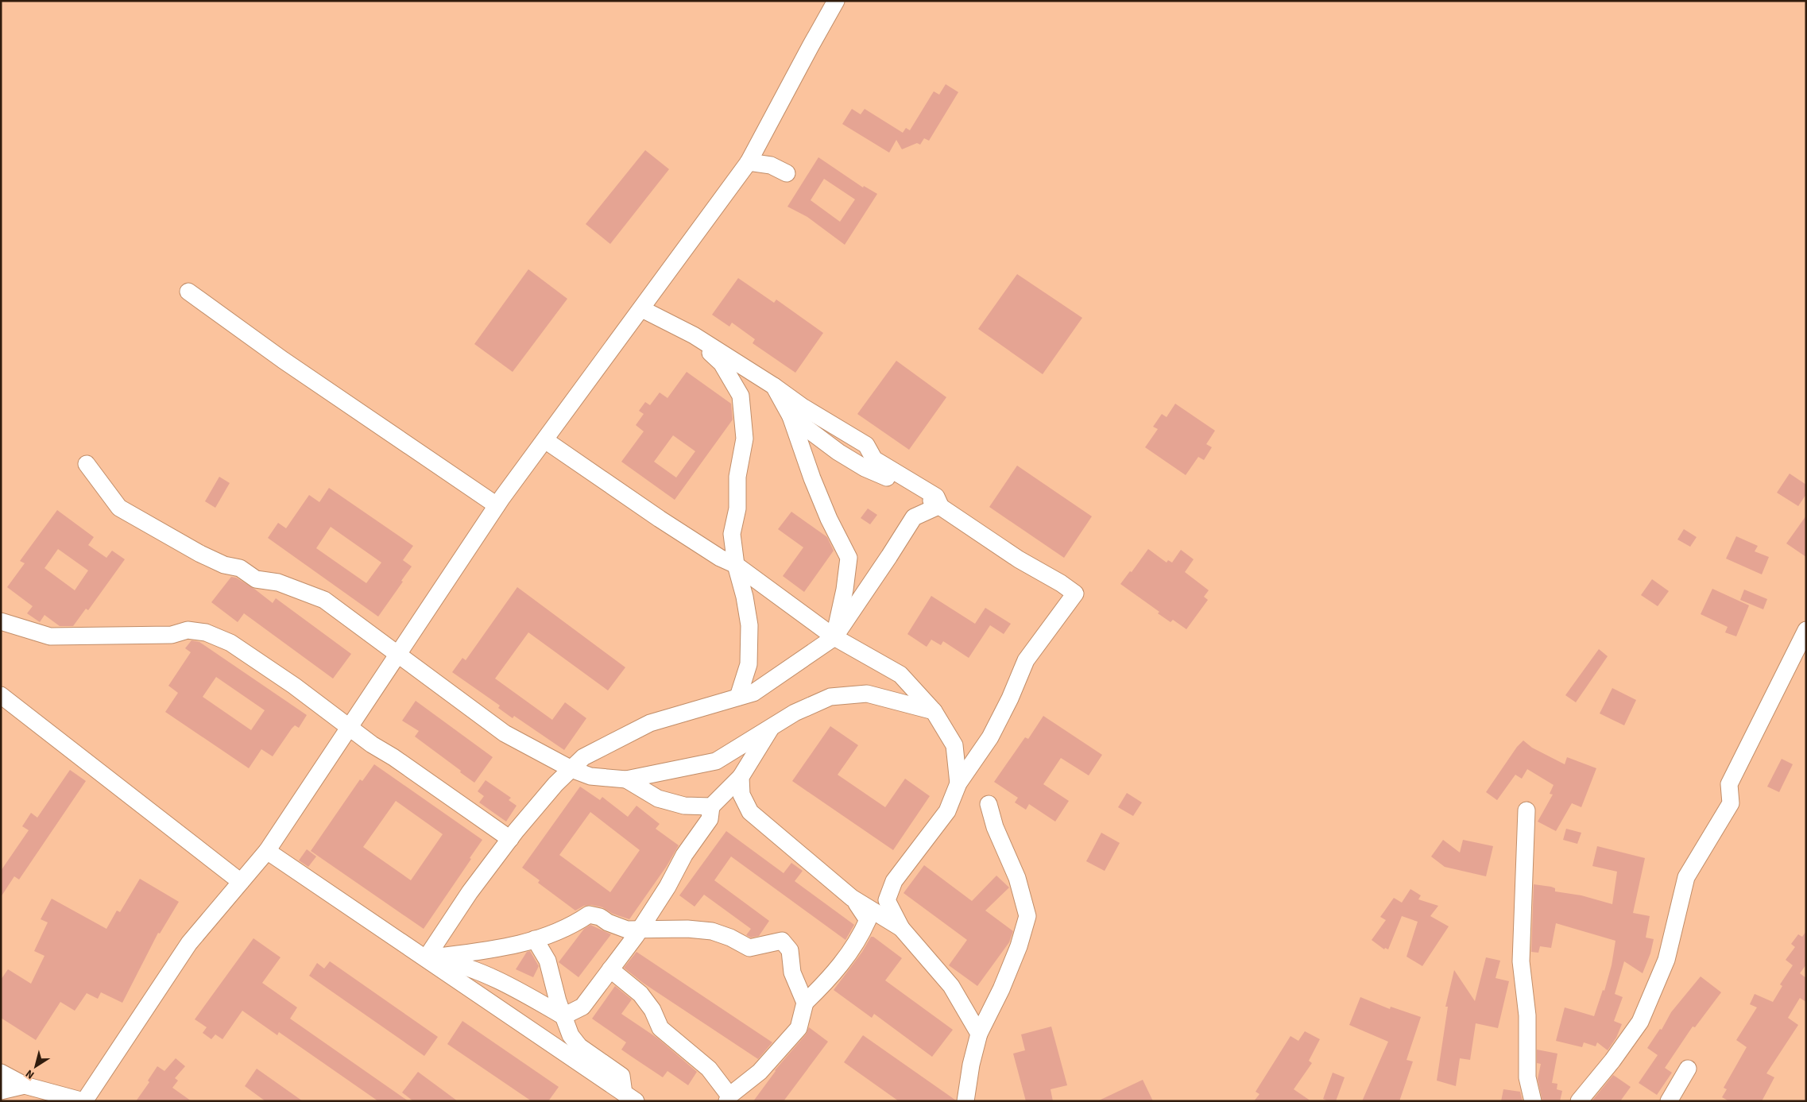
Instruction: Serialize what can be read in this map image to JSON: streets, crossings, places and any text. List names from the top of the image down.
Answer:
{
  "north": "bottom left"
}
